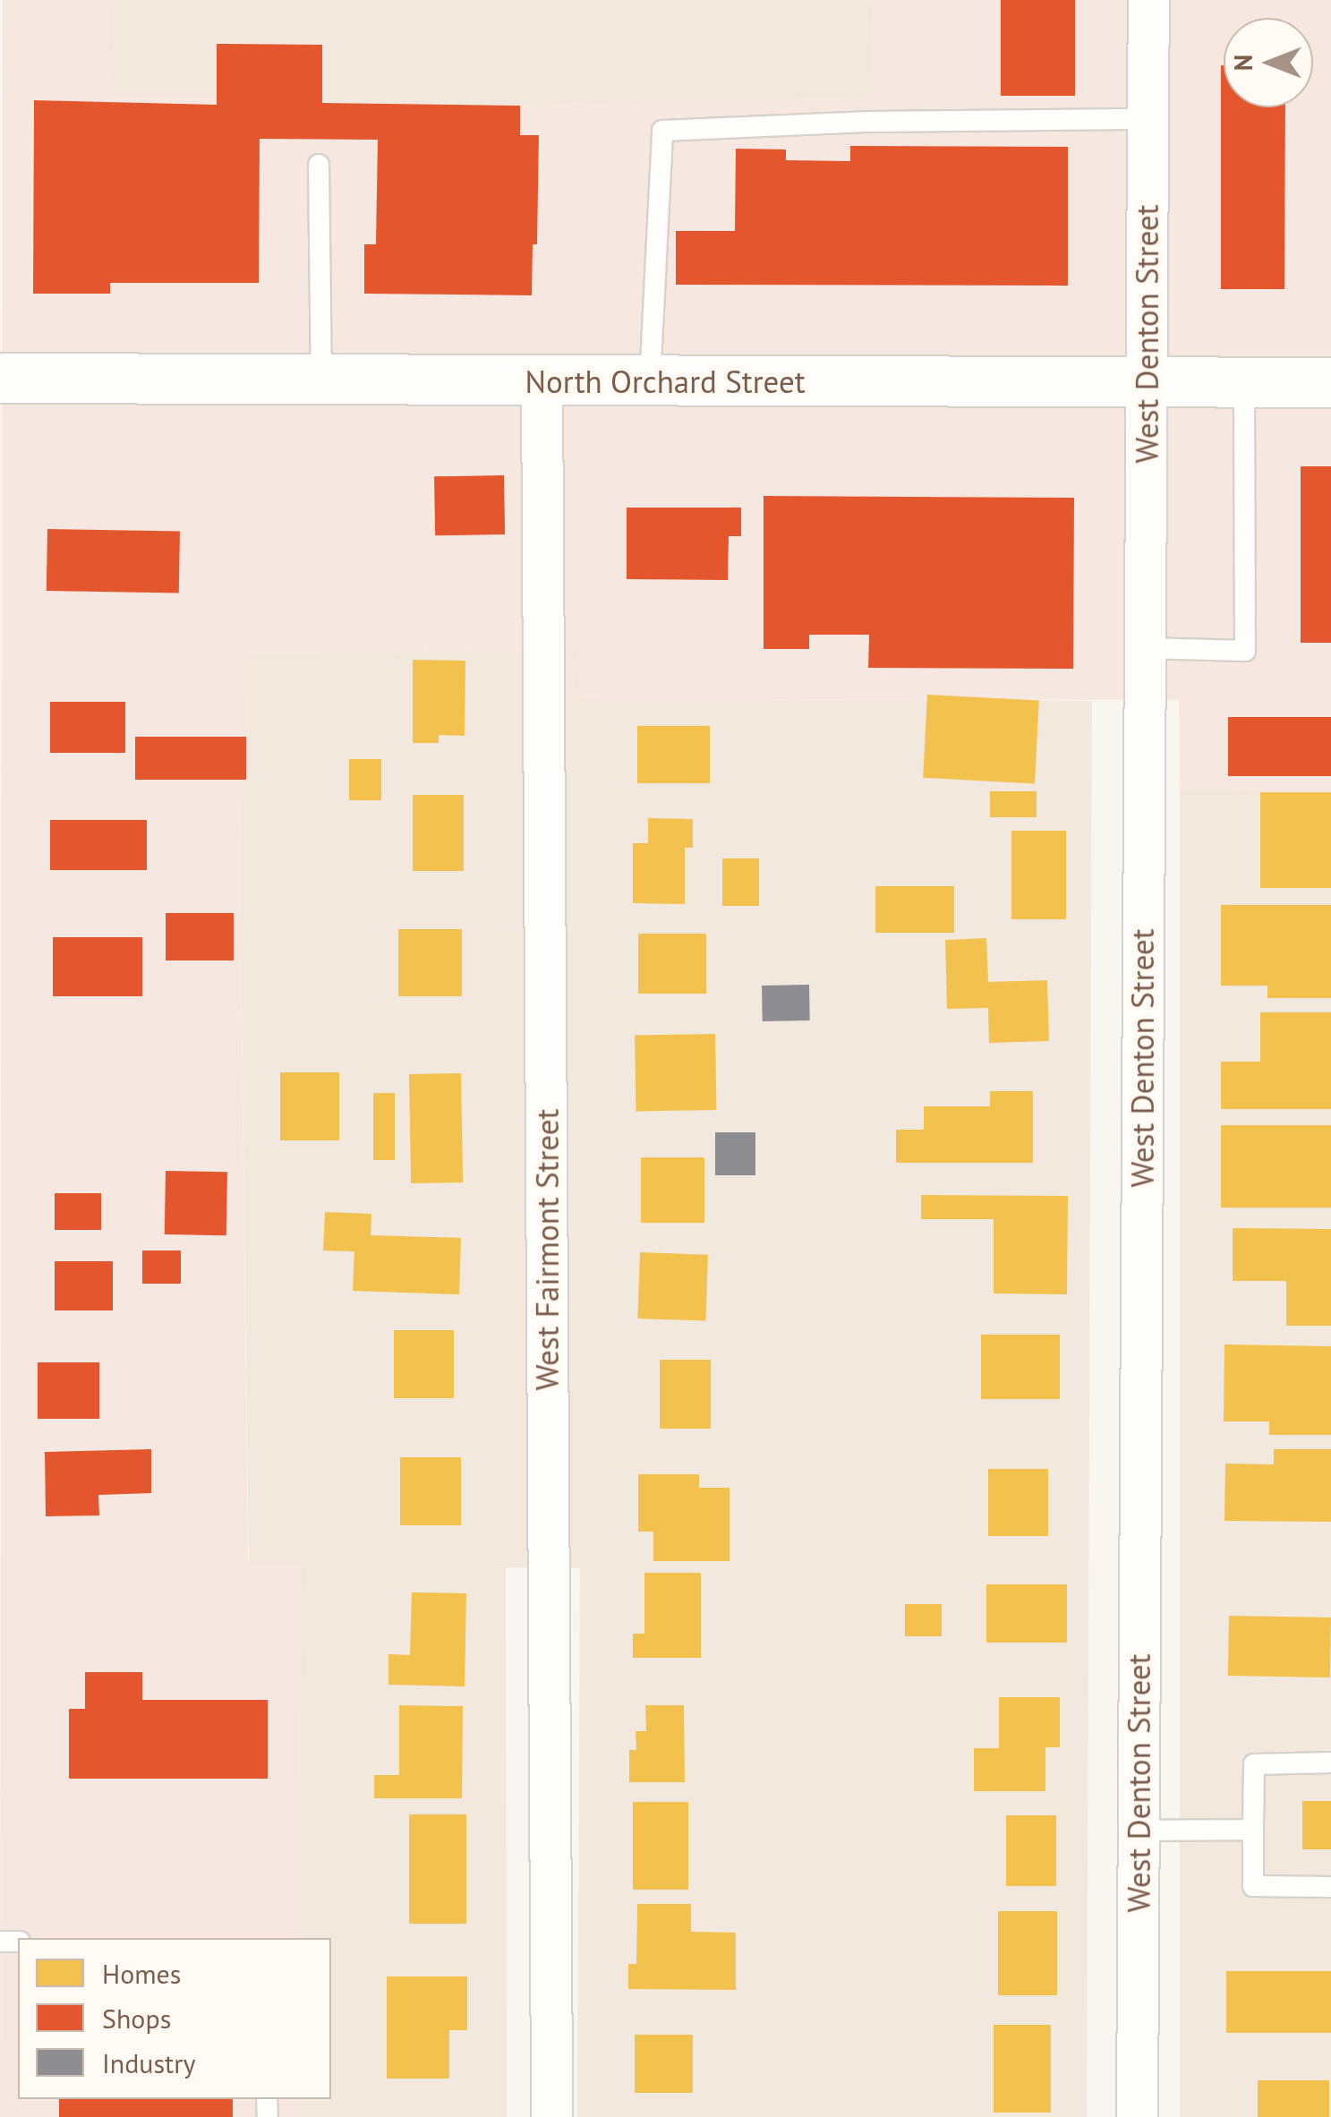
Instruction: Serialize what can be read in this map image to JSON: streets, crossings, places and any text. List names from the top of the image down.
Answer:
{
  "streets": {
    "main road": ["North Orchard Street"],
    "street": ["West Denton Street", "West Fairmont Street"]
  },
  "crossings": [
    ["West Denton Street", "North Orchard Street"],
    ["North Orchard Street", "West Fairmont Street"]
  ],
  "legend": ["Homes", "Shops", "Industry"],
  "north": "left"
}
